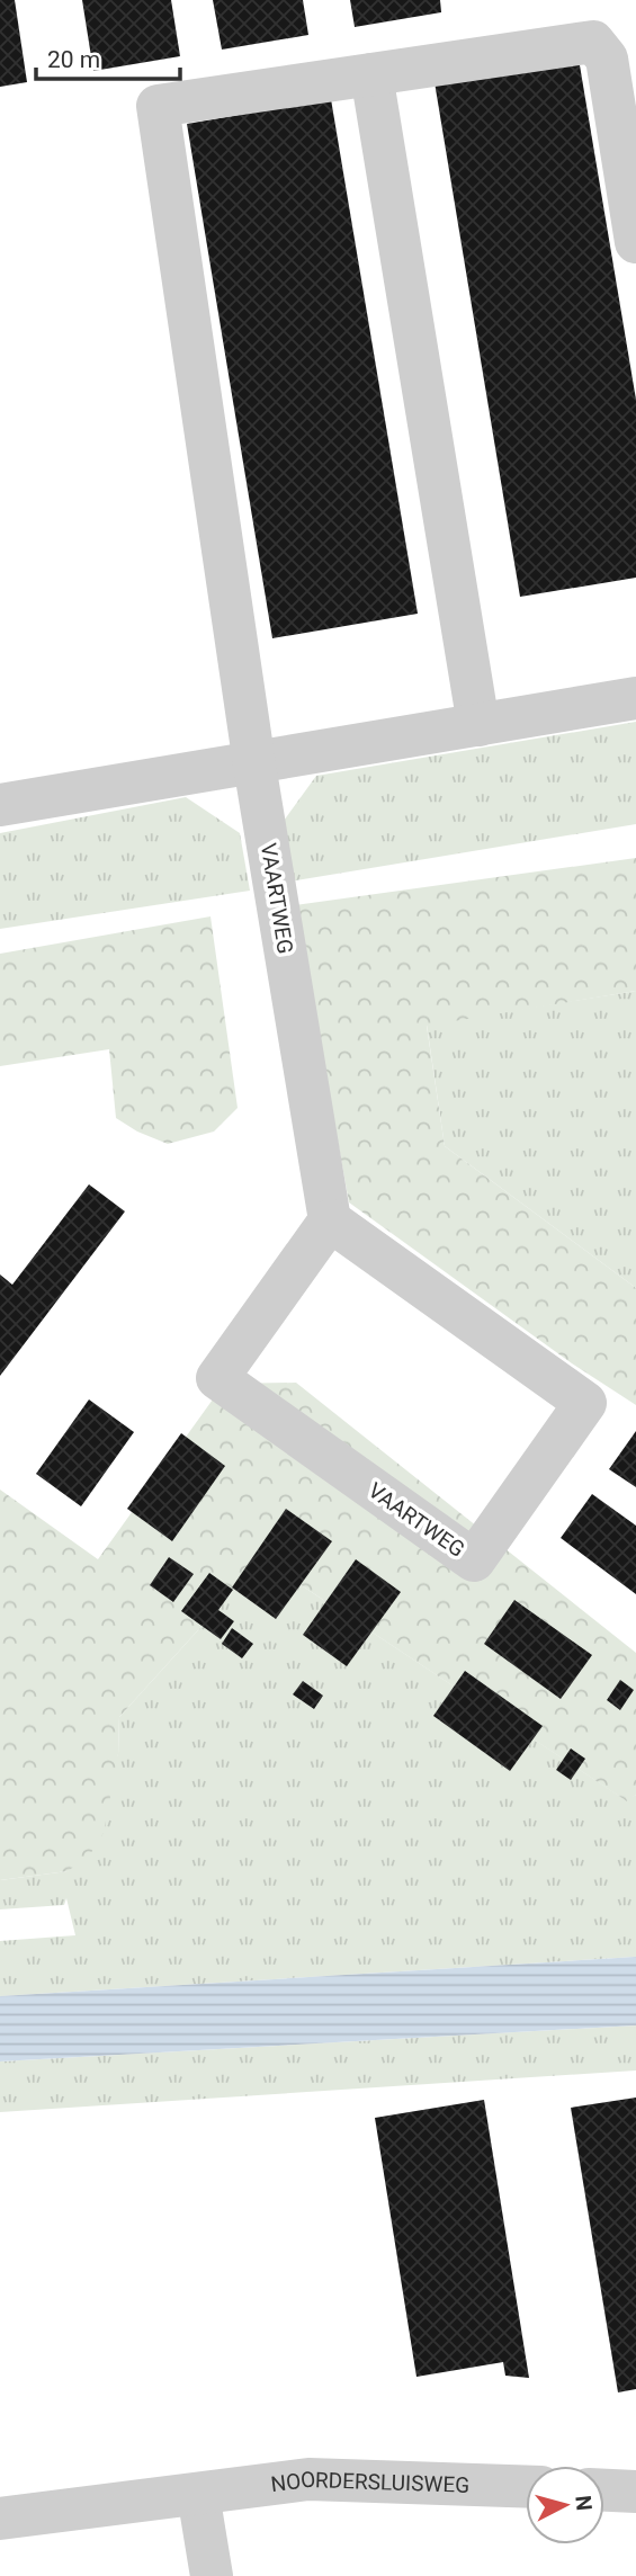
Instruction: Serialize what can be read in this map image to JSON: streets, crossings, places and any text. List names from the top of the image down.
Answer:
{
  "streets": {
    "street": ["VAARTWEG", "NOORDERSLUISWEG"]
  },
  "scale_bar": "20 m",
  "north": "right"
}
